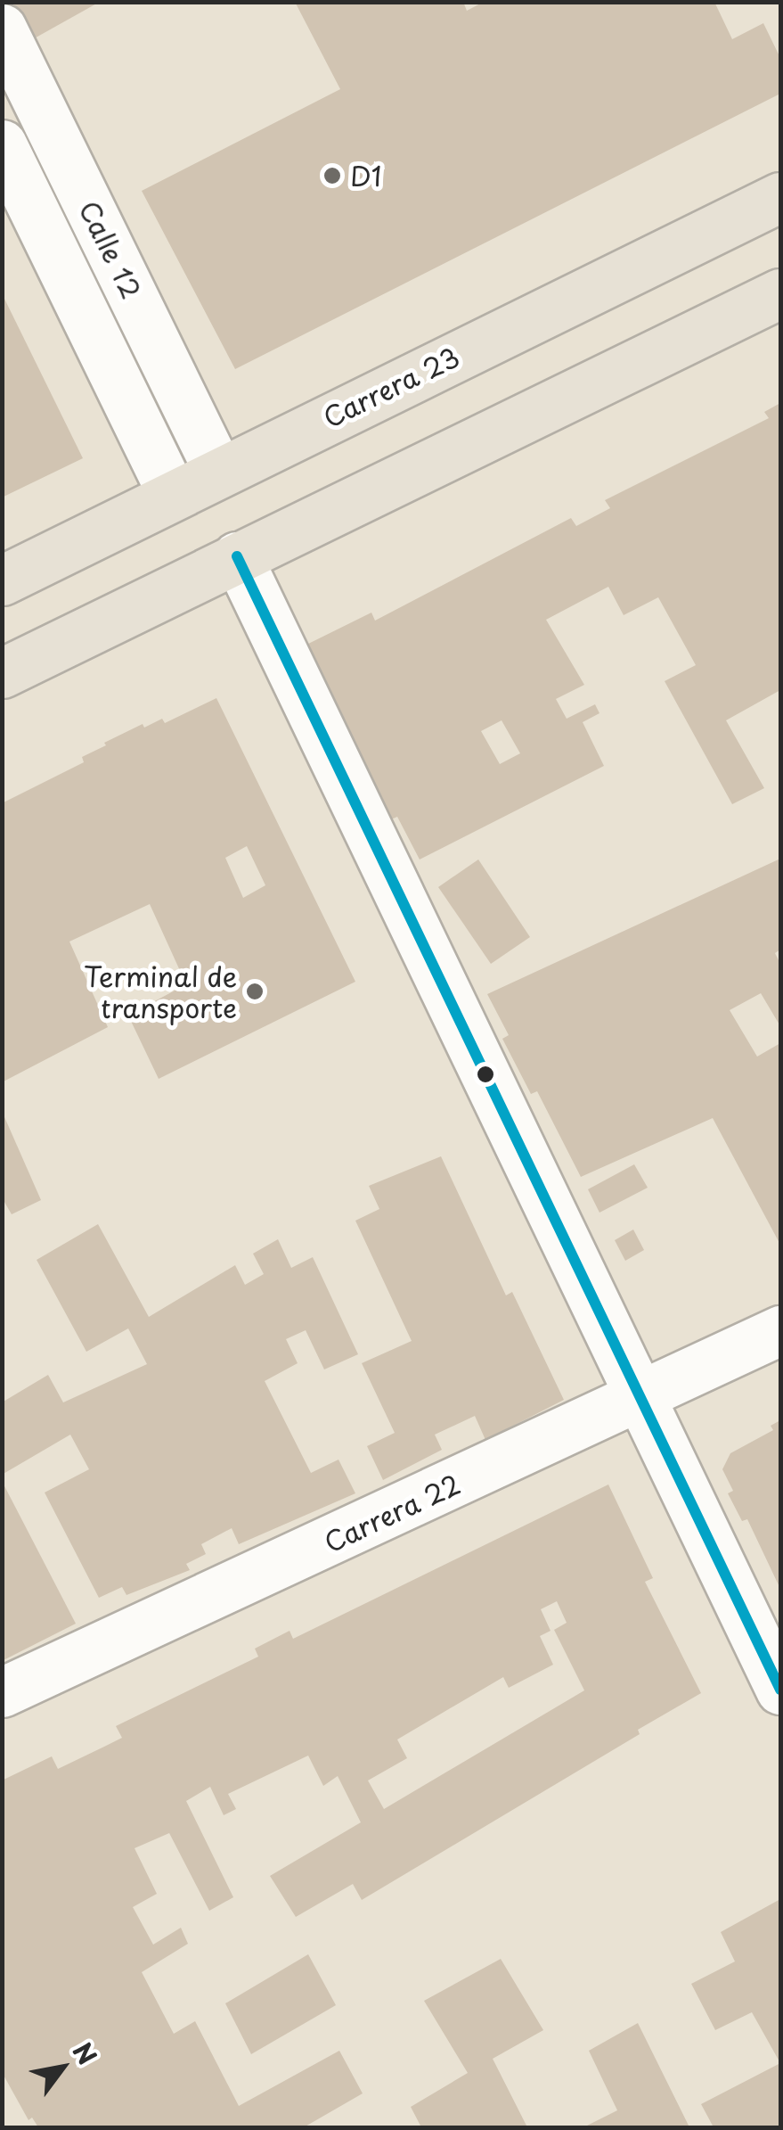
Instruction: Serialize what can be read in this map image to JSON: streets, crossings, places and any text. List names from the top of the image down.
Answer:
{
  "streets": {
    "main road": ["Carrera 23"],
    "street": ["Calle 12", "Carrera 22"]
  },
  "crossings": [
    ["Calle 12", "Carrera 23"]
  ],
  "places": ["D1", "Terminal de transporte"],
  "north": "top right"
}
